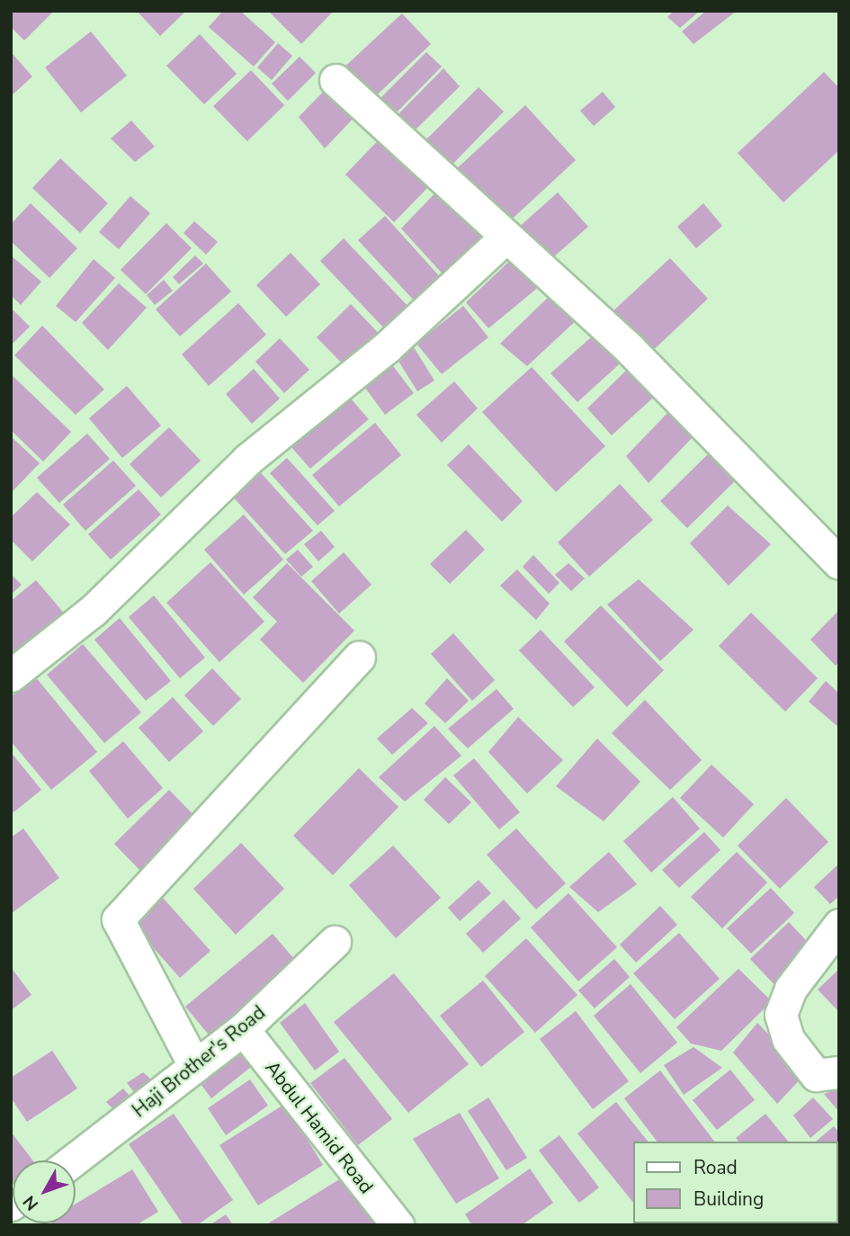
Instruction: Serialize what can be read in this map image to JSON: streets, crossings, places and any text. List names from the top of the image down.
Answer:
{
  "streets": {
    "street": ["Haji Brother's Road", "Abdul Hamid Road"]
  },
  "crossings": [
    ["Haji Brother's Road", "Abdul Hamid Road"]
  ],
  "legend": ["Road", "Building"],
  "north": "bottom left"
}
